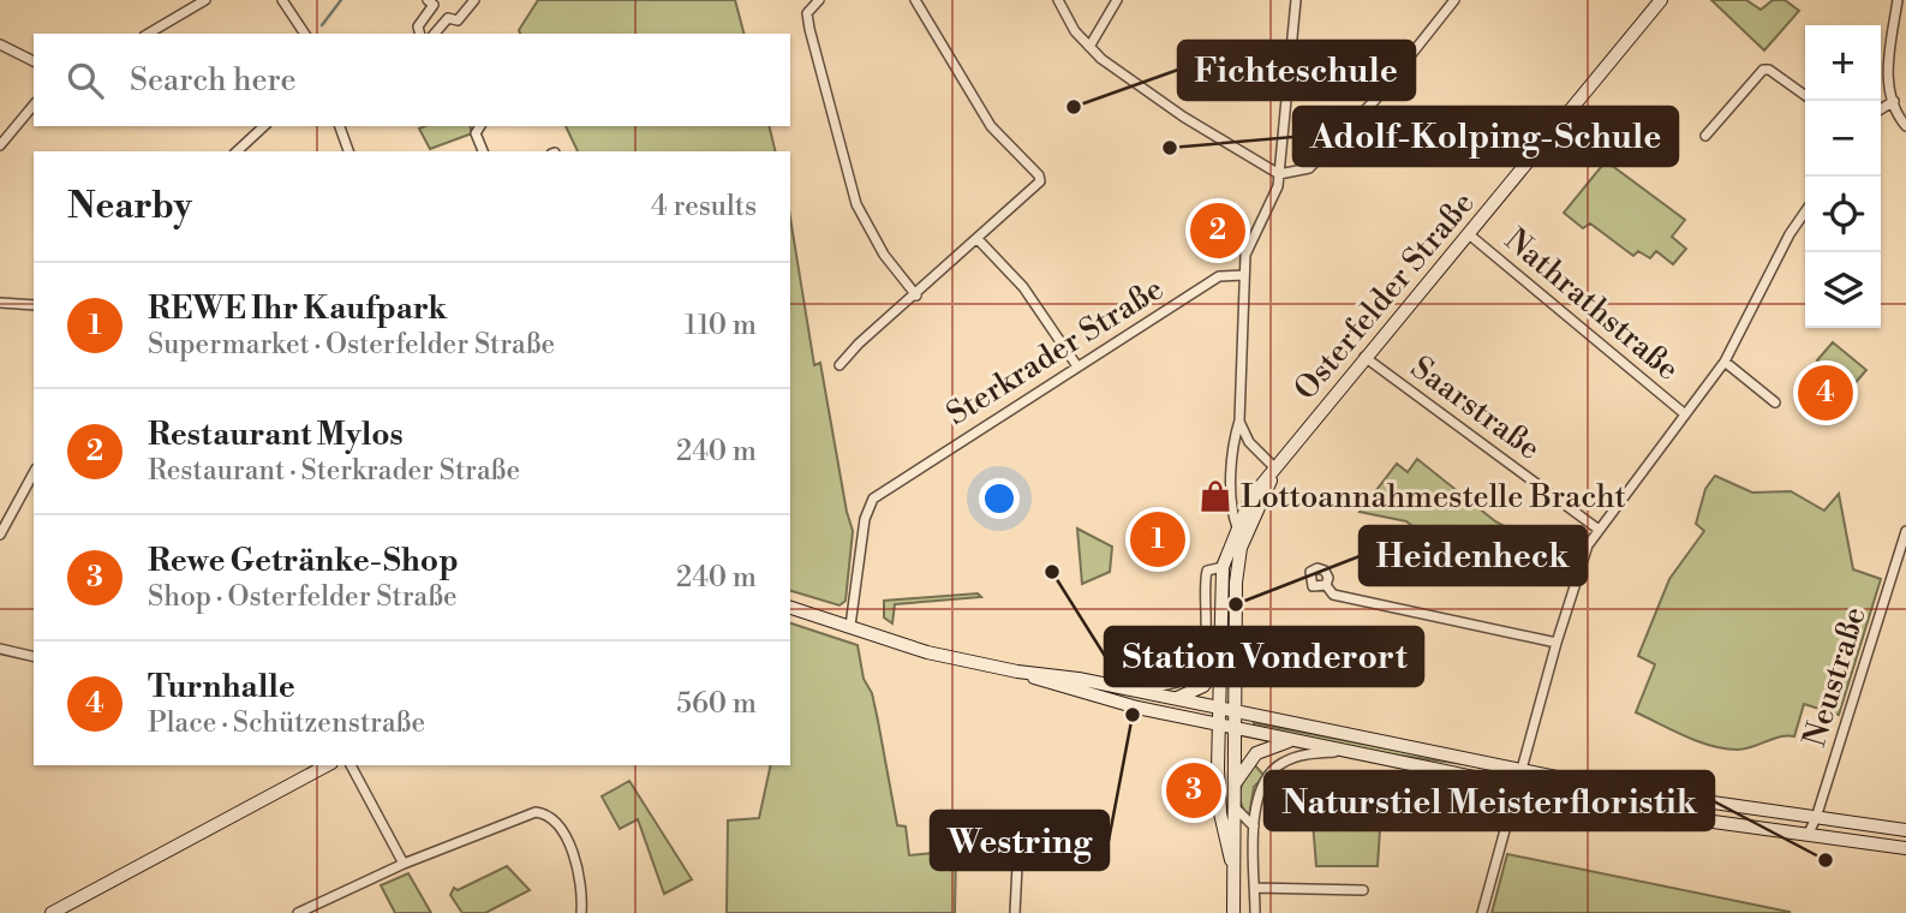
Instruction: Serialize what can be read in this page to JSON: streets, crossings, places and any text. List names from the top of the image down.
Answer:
{
  "streets": {
    "main road": ["Osterfelder Straße"],
    "street": [
      "Nathrathstraße",
      "Sterkrader Straße",
      "Saarstraße",
      "Neustraße"
    ]
  },
  "crossings": [
    ["Osterfelder Straße", "Nathrathstraße"],
    ["Osterfelder Straße", "Saarstraße"]
  ],
  "places": {
    "other": [
      "Fichteschule",
      "Adolf-Kolping-Schule",
      "Station Vonderort",
      "Heidenheck",
      "Westring",
      "Naturstiel Meisterfloristik"
    ],
    "shop": ["Lottoannahmestelle Bracht"]
  },
  "page": {
    "map_buttons": ["+", "−"],
    "search": "Search here",
    "heading": ["Nearby", "4 results"],
    "pins": [
      "2",
      "4",
      "1",
      "3"
    ],
    "list": [
      {
        "mark": "1",
        "name": "REWE Ihr Kaufpark",
        "note": "Supermarket · Osterfelder Straße",
        "value": "110 m"
      },
      {
        "mark": "2",
        "name": "Restaurant Mylos",
        "note": "Restaurant · Sterkrader Straße",
        "value": "240 m"
      },
      {
        "mark": "3",
        "name": "Rewe Getränke-Shop",
        "note": "Shop · Osterfelder Straße",
        "value": "240 m"
      },
      {
        "mark": "4",
        "name": "Turnhalle",
        "note": "Place · Schützenstraße",
        "value": "560 m"
      }
    ]
  }
}
